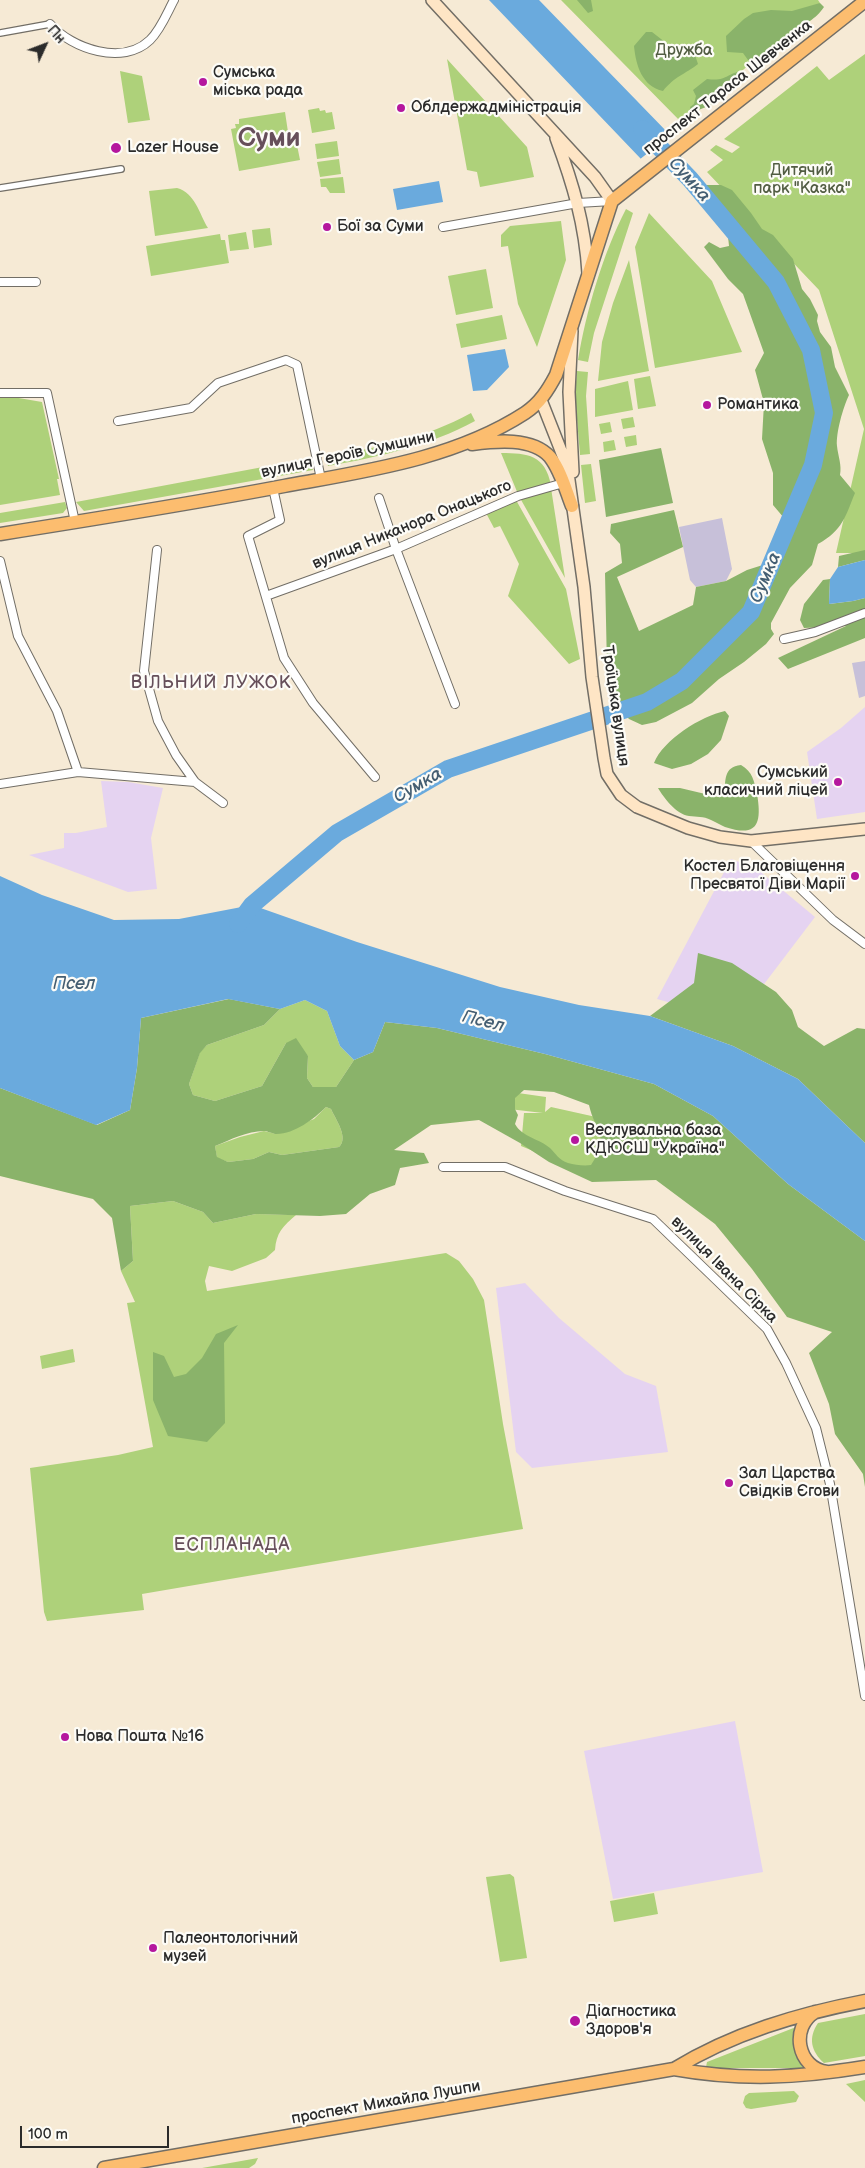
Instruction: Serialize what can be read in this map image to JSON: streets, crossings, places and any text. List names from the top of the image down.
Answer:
{
  "streets": {
    "main road": [
      "проспект Тараса Шевченка",
      "вулиця Героїв Сумщини",
      "Троїцька вулиця",
      "проспект Михайла Лушпи"
    ],
    "street": ["вулиця Никанора Онацького", "вулиця Івана Сірка"]
  },
  "crossings": [
    ["проспект Тараса Шевченка", "вулиця Героїв Сумщини"],
    ["вулиця Героїв Сумщини", "Троїцька вулиця"]
  ],
  "districts": ["Суми", "ВІЛЬНИЙ ЛУЖОК", "ЕСПЛАНАДА"],
  "water": ["Сумка", "Псел"],
  "parks": ["Дружба", "Дитячий парк \"Казка\""],
  "places": [
    "Сумська міська рада",
    "Облдержадміністрація",
    "Lazer House",
    "Бої за Суми",
    "Романтика",
    "Сумський класичний ліцей",
    "Костел Благовіщення Пресвятої Діви Марії",
    "Веслувальна база КДЮСШ \"Україна\"",
    "Зал Царства Свідків Єгови",
    "Нова Пошта №16",
    "Палеонтологічний музей",
    "Діагностика Здоров'я"
  ],
  "scale_bar": "100 m",
  "north": "top right"
}
